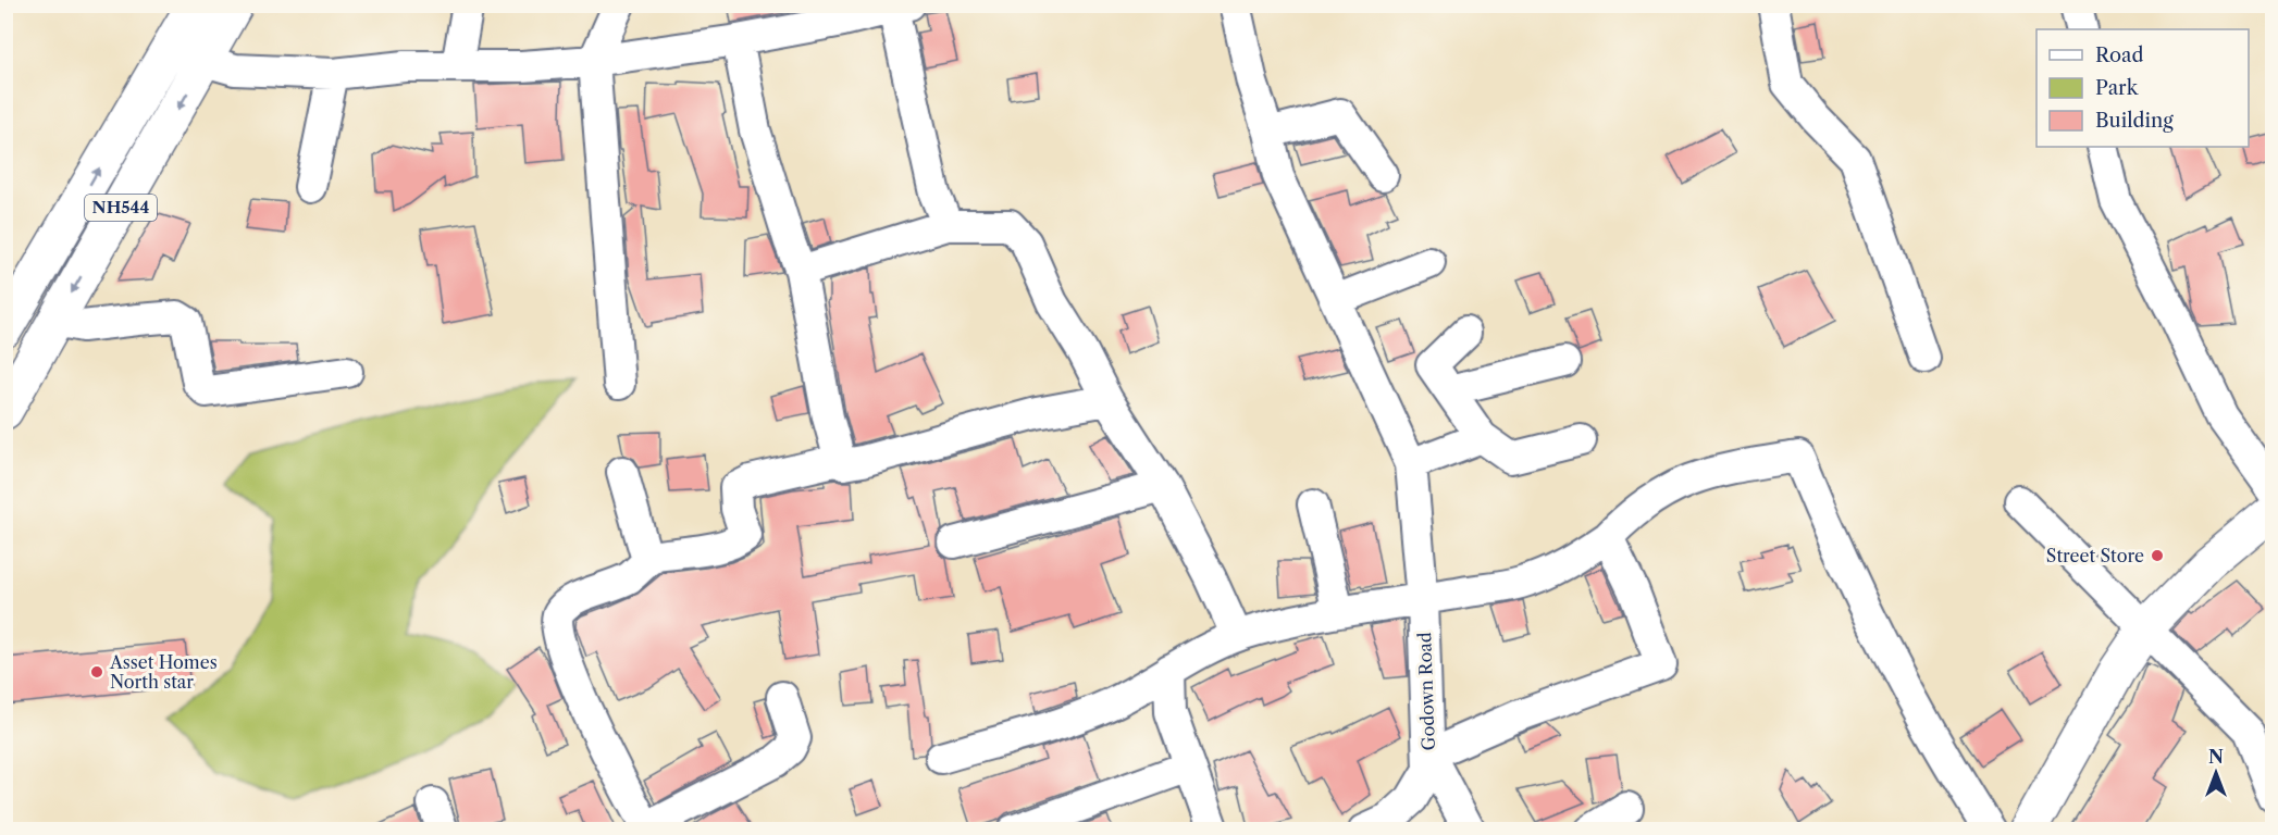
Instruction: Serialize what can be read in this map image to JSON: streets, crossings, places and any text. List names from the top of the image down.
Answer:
{
  "streets": {
    "main road": ["NH544"],
    "street": ["Godown Road"]
  },
  "places": ["Street Store", "Asset Homes North star"],
  "legend": ["Road", "Park", "Building"],
  "north": "top"
}
